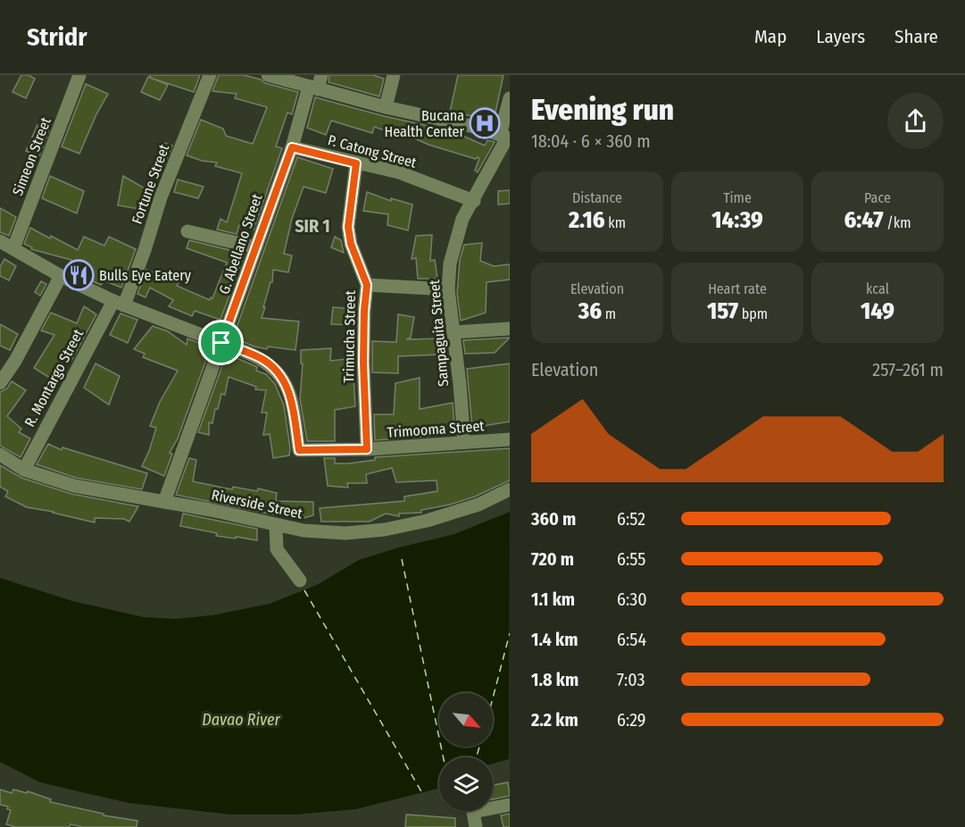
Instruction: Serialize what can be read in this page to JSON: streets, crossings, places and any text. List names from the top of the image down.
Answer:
{
  "streets": {
    "street": [
      "P. Catong Street",
      "Simeon Street",
      "Fortune Street",
      "G. Abellano Street",
      "Sampaguita Street",
      "Trimucha Street",
      "R. Montargo Street",
      "Trimooma Street",
      "Riverside Street"
    ]
  },
  "crossings": [
    ["P. Catong Street", "G. Abellano Street"],
    ["P. Catong Street", "Sampaguita Street"],
    ["P. Catong Street", "Trimucha Street"],
    ["Fortune Street", "R. Montargo Street"],
    ["G. Abellano Street", "Trimooma Street"],
    ["G. Abellano Street", "Riverside Street"],
    ["Sampaguita Street", "Trimooma Street"],
    ["Trimucha Street", "Trimooma Street"],
    ["R. Montargo Street", "Riverside Street"]
  ],
  "districts": ["SIR 1"],
  "water": ["Davao River"],
  "places": {
    "hospital": ["Bucana Health Center"],
    "restaurant": ["Bulls Eye Eatery"]
  },
  "north": "bottom right",
  "page": {
    "header": "Stridr",
    "nav": ["Map", "Layers", "Share"],
    "heading": ["Evening run", "18:04 · 6 × 360 m"],
    "stats": [
      ["Distance", "2.16 km"],
      ["Time", "14:39"],
      ["Pace", "6:47 /km"],
      ["Elevation", "36 m"],
      ["Heart rate", "157 bpm"],
      ["kcal", "149"]
    ],
    "chart": ["Elevation", "257–261 m"],
    "list": [
      {
        "name": "360 m",
        "note": "6:52"
      },
      {
        "name": "720 m",
        "note": "6:55"
      },
      {
        "name": "1.1 km",
        "note": "6:30"
      },
      {
        "name": "1.4 km",
        "note": "6:54"
      },
      {
        "name": "1.8 km",
        "note": "7:03"
      },
      {
        "name": "2.2 km",
        "note": "6:29"
      }
    ]
  }
}
